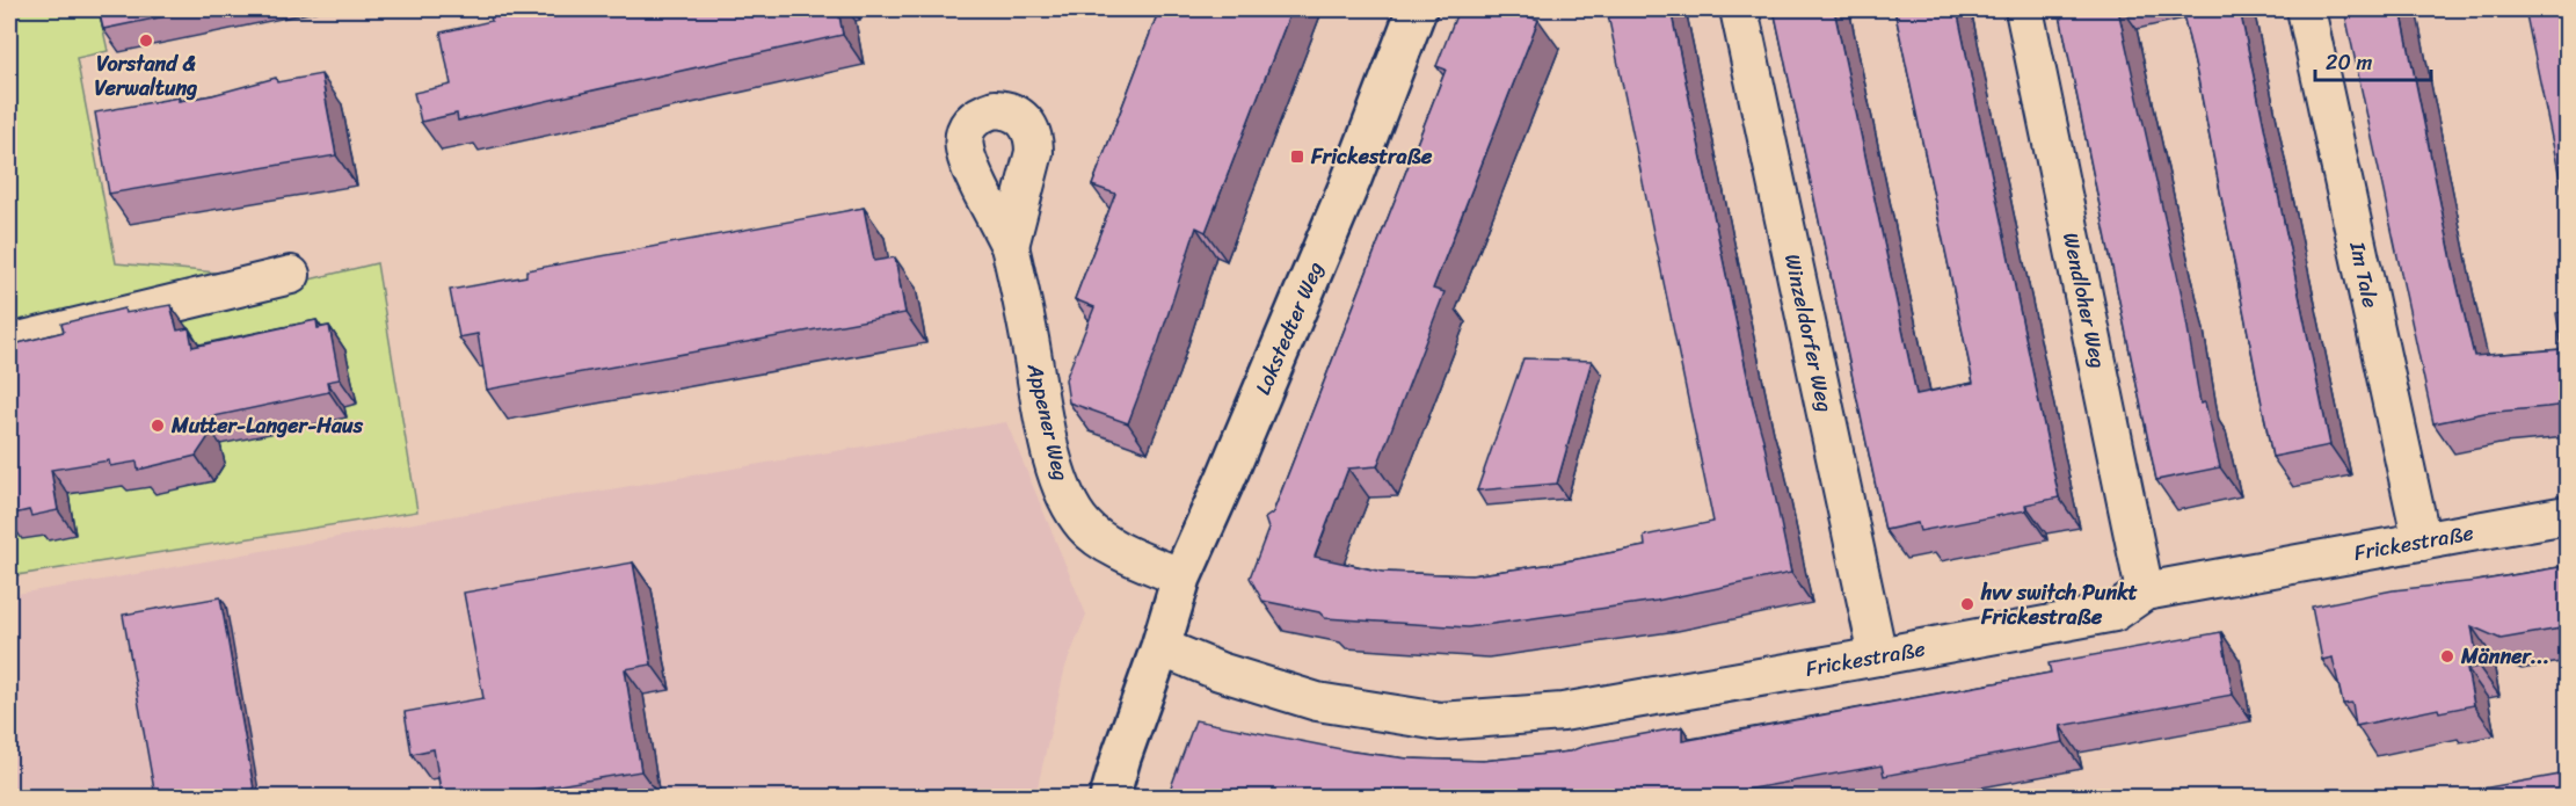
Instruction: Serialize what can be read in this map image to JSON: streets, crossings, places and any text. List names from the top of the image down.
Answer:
{
  "streets": {
    "main road": ["Lokstedter Weg"],
    "street": [
      "Im Tale",
      "Wendloher Weg",
      "Winzeldorfer Weg",
      "Appener Weg",
      "Frickestraße"
    ]
  },
  "crossings": [
    ["Im Tale", "Frickestraße"],
    ["Wendloher Weg", "Frickestraße"],
    ["Lokstedter Weg", "Appener Weg"],
    ["Lokstedter Weg", "Frickestraße"],
    ["Winzeldorfer Weg", "Frickestraße"]
  ],
  "places": {
    "other": [
      "Vorstand & Verwaltung",
      "Mutter-Langer-Haus",
      "hvv switch Punkt Frickestraße",
      "Männer..."
    ],
    "transit": ["Frickestraße"]
  },
  "scale_bar": "20 m"
}
